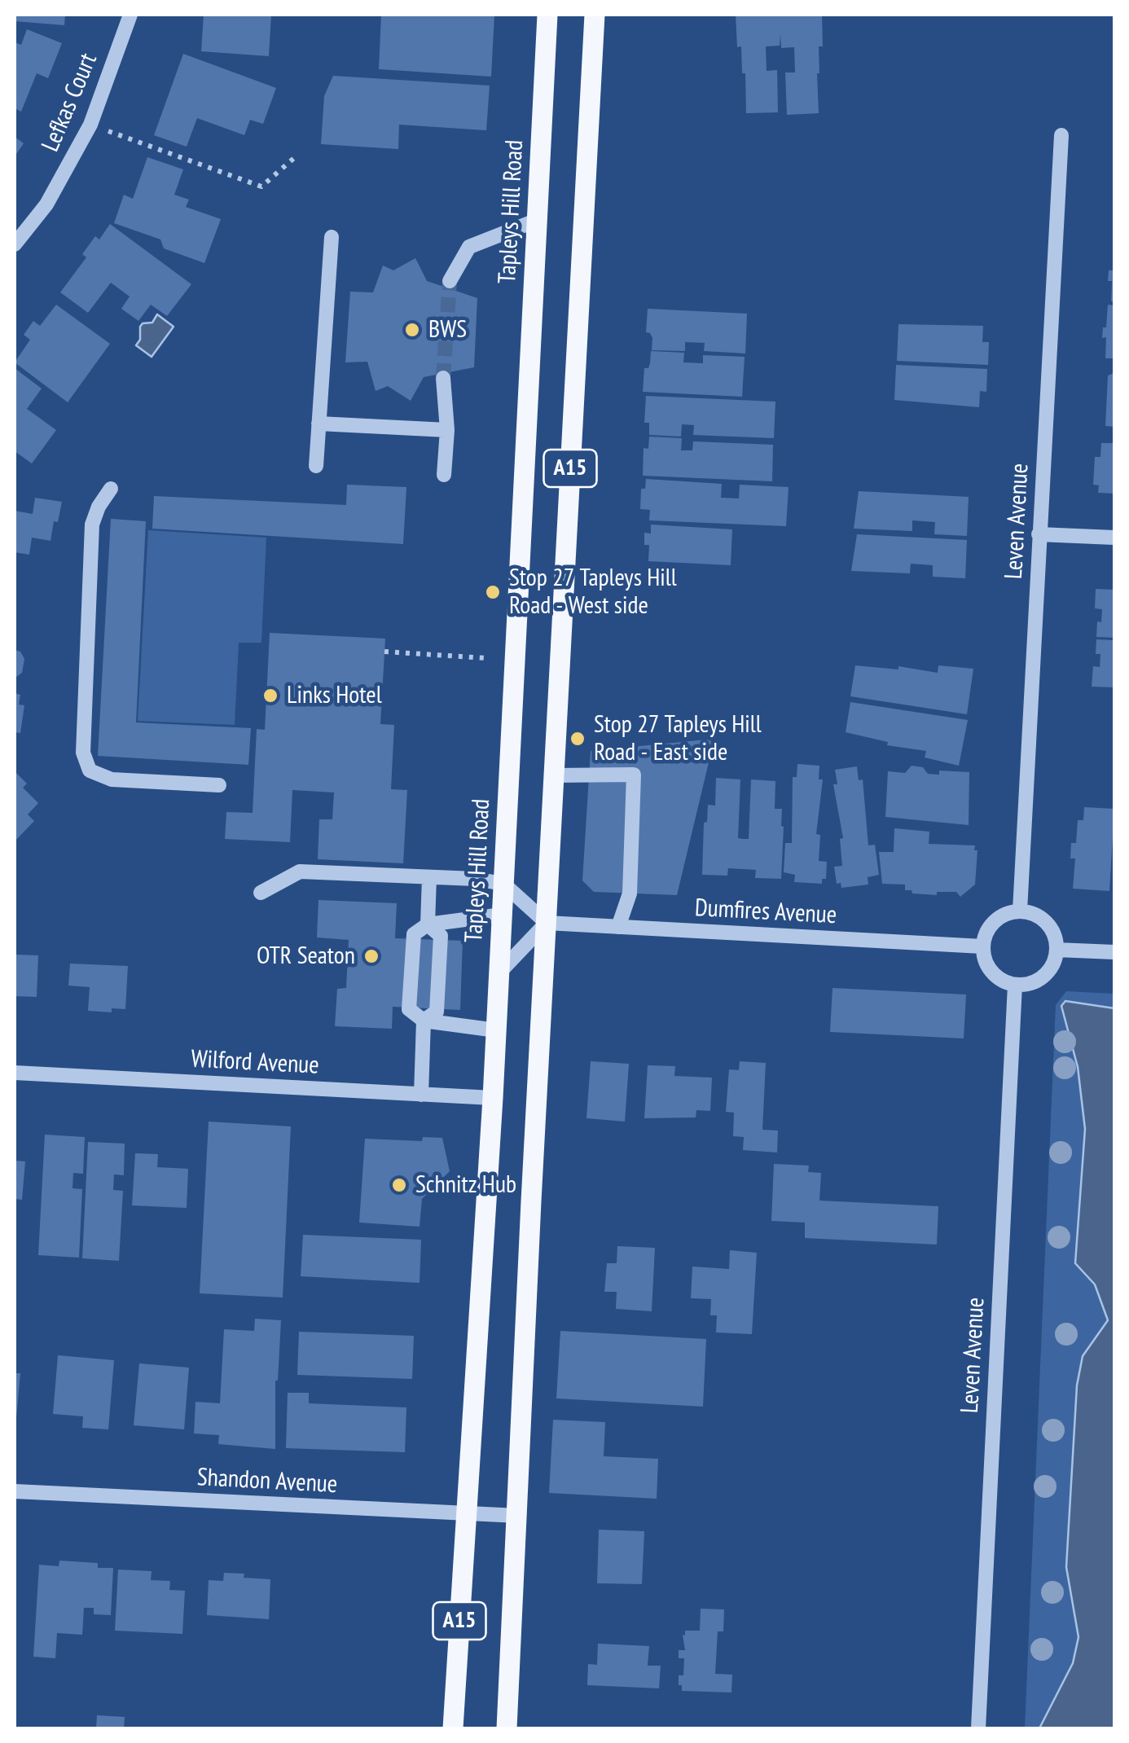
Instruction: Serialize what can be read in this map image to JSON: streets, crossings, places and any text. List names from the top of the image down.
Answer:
{
  "streets": {
    "main road": ["Tapleys Hill Road", "A15"],
    "street": [
      "Lefkas Court",
      "Leven Avenue",
      "Dumfires Avenue",
      "Wilford Avenue",
      "Shandon Avenue"
    ]
  },
  "crossings": [
    ["Tapleys Hill Road", "Wilford Avenue"],
    ["Tapleys Hill Road", "Shandon Avenue"],
    ["A15", "Dumfires Avenue"],
    ["A15", "Shandon Avenue"],
    ["Leven Avenue", "Dumfires Avenue"]
  ],
  "places": [
    "BWS",
    "Stop 27 Tapleys Hill Road - West side",
    "Links Hotel",
    "Stop 27 Tapleys Hill Road - East side",
    "OTR Seaton",
    "Schnitz Hub"
  ]
}
